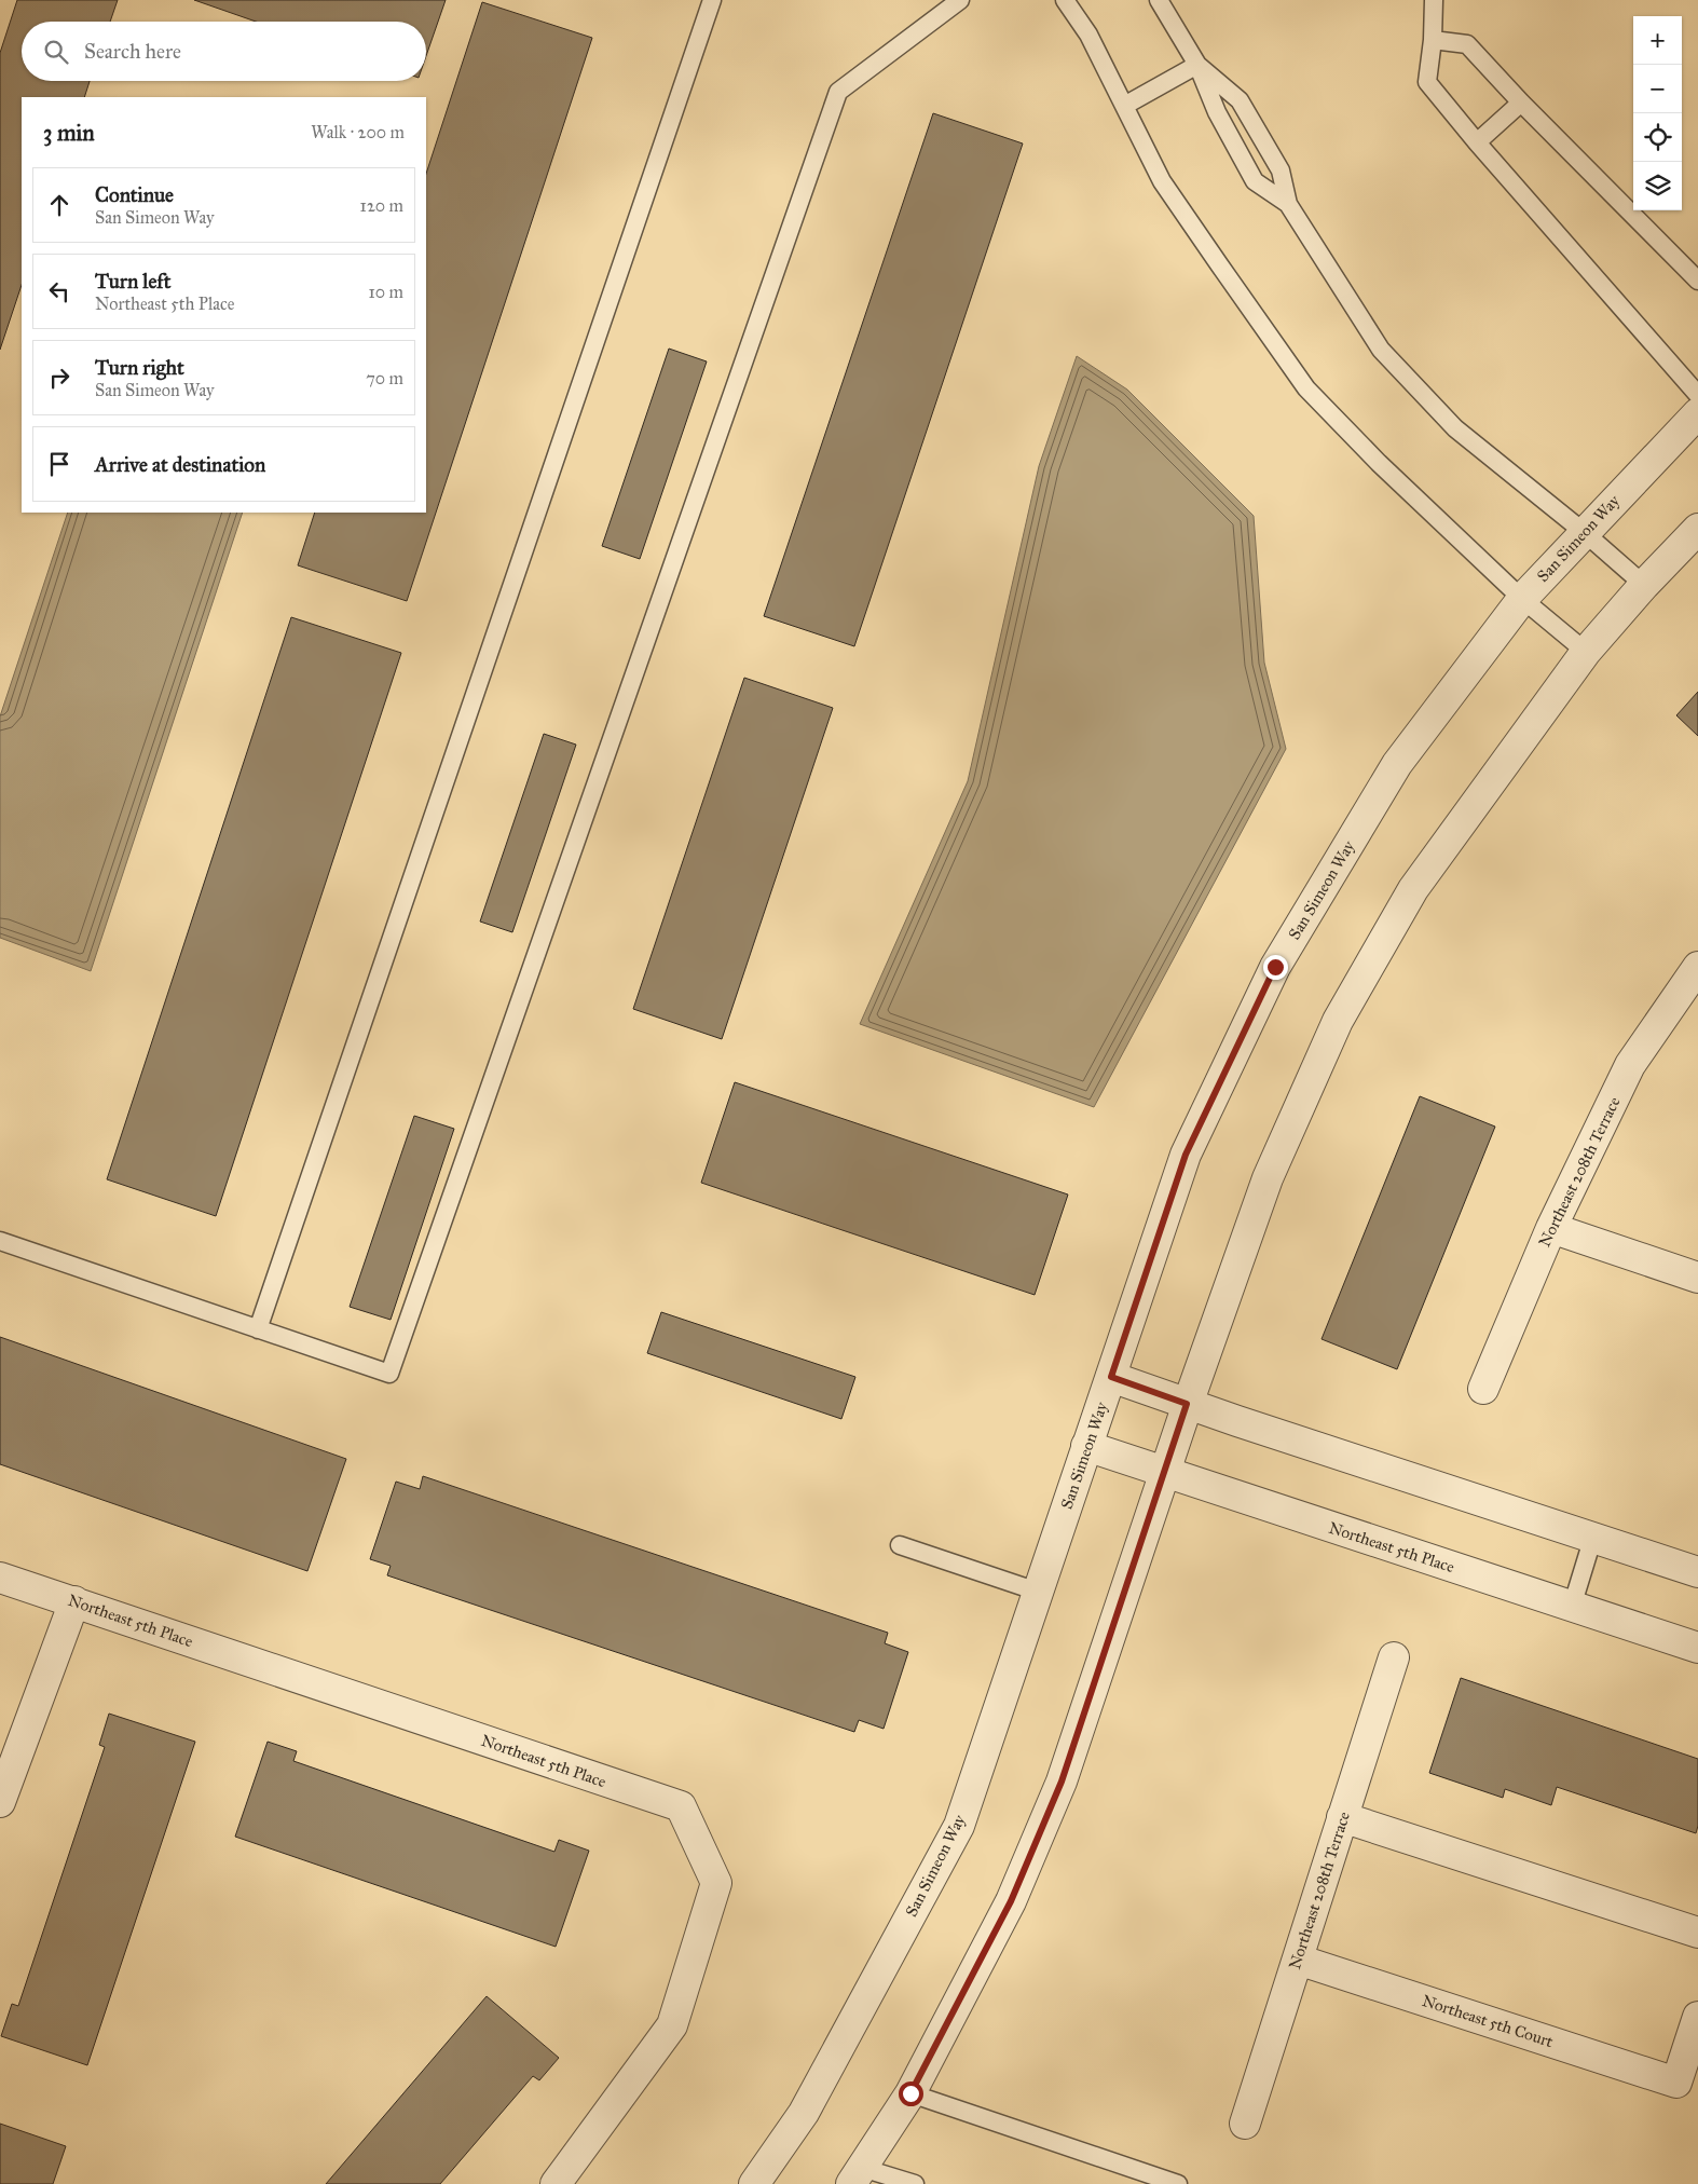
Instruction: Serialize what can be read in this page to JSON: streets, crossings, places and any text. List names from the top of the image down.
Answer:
{
  "streets": {
    "street": [
      "San Simeon Way",
      "Northeast 208th Terrace",
      "Northeast 5th Place",
      "Northeast 5th Court"
    ]
  },
  "crossings": [
    ["San Simeon Way", "Northeast 5th Place"],
    ["Northeast 208th Terrace", "Northeast 5th Court"]
  ],
  "page": {
    "map_buttons": ["+", "−"],
    "search": "Search here",
    "heading": ["3 min", "Walk · 200 m"],
    "list": [
      ["Continue", "San Simeon Way", "120 m"],
      ["Turn left", "Northeast 5th Place", "10 m"],
      ["Turn right", "San Simeon Way", "70 m"],
      "Arrive at destination"
    ]
  }
}
